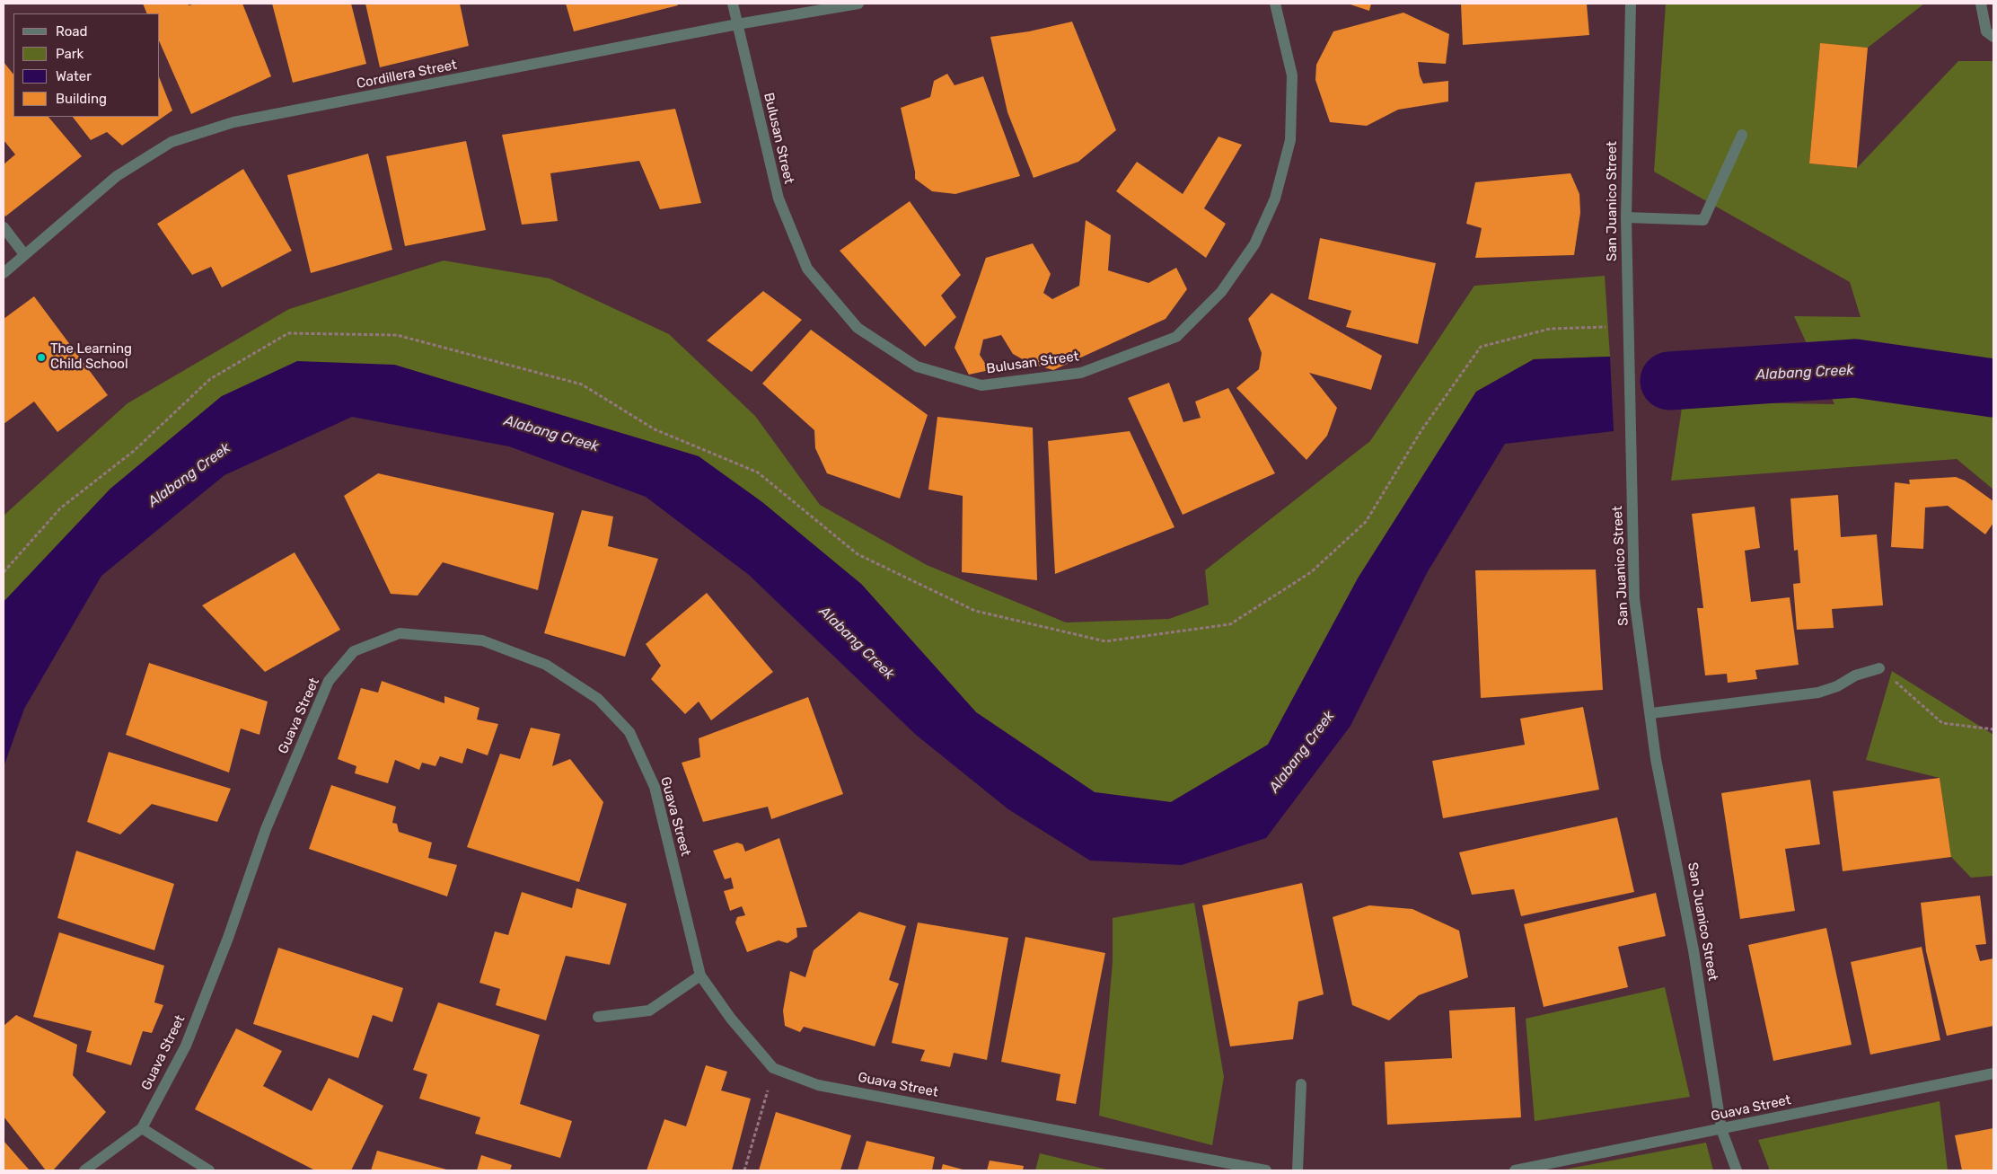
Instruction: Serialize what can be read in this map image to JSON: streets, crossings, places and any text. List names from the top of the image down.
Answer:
{
  "streets": {
    "street": [
      "Cordillera Street",
      "Bulusan Street",
      "San Juanico Street",
      "Guava Street"
    ]
  },
  "crossings": [
    ["Cordillera Street", "Bulusan Street"],
    ["San Juanico Street", "Guava Street"]
  ],
  "water": ["Alabang Creek"],
  "places": ["The Learning Child School"],
  "legend": [
    "Road",
    "Park",
    "Water",
    "Building"
  ]
}
